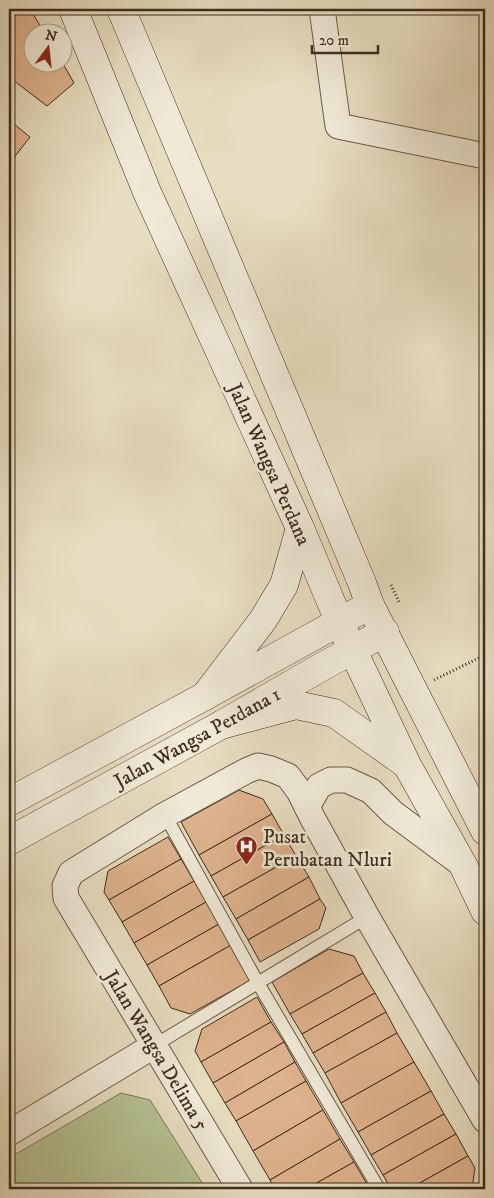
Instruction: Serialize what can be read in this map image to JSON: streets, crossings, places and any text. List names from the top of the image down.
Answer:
{
  "streets": {
    "main road": ["Jalan Wangsa Perdana", "Jalan Wangsa Perdana 1"],
    "street": ["Jalan Wangsa Delima 5"]
  },
  "crossings": [
    ["Jalan Wangsa Perdana", "Jalan Wangsa Perdana 1"]
  ],
  "places": {
    "hospital": ["Pusat Perubatan Nluri"]
  },
  "scale_bar": "20 m",
  "north": "top"
}
